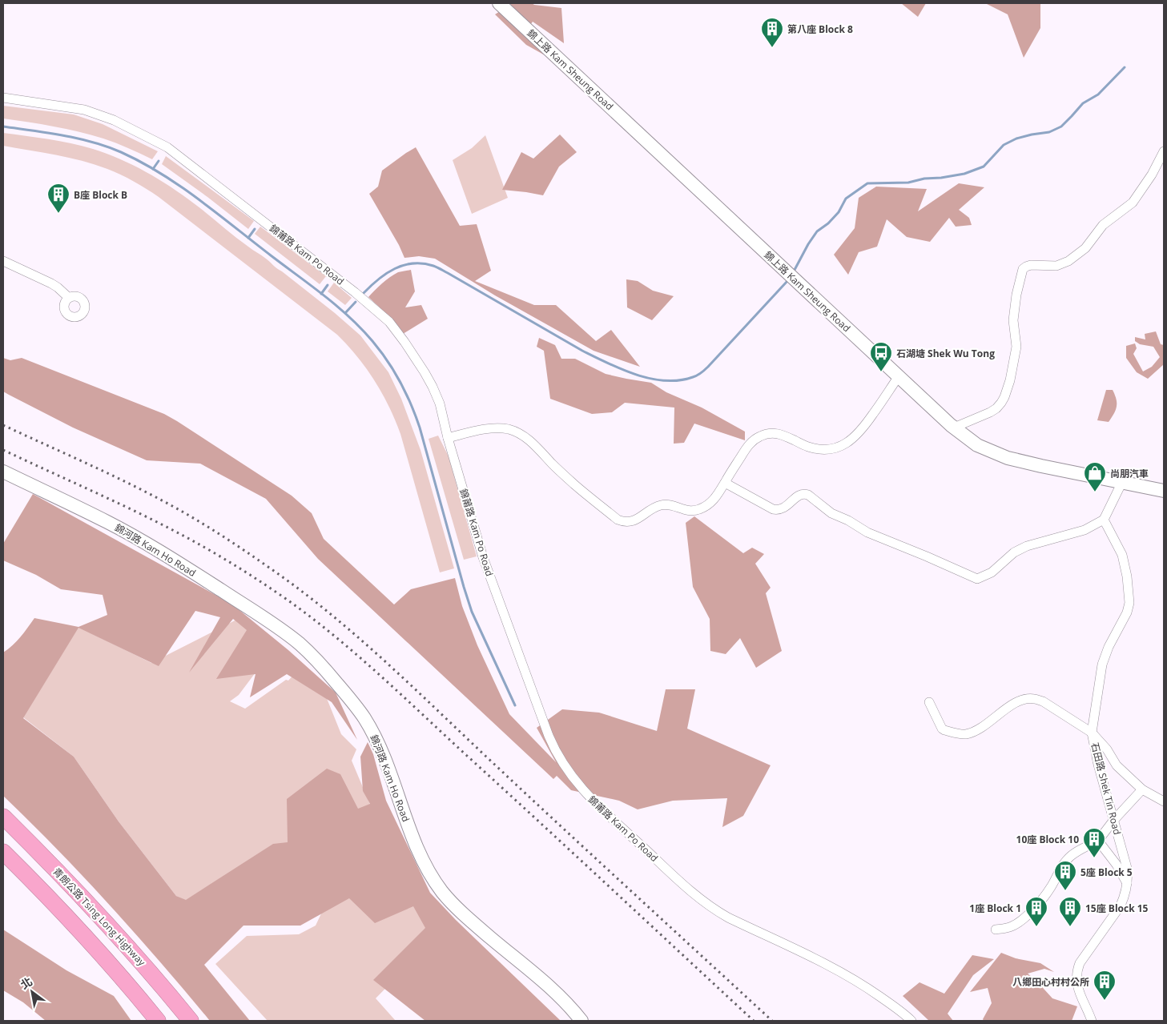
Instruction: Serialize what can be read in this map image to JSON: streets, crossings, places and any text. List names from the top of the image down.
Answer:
{
  "streets": {
    "highway": ["青朗公路 Tsing Long Highway"],
    "main road": ["錦上路 Kam Sheung Road", "錦河路 Kam Ho Road"],
    "street": ["錦莆路 Kam Po Road", "石田路 Shek Tin Road"]
  },
  "places": {
    "building": [
      "第八座 Block 8",
      "B座 Block B",
      "10座 Block 10",
      "5座 Block 5",
      "1座 Block 1",
      "15座 Block 15",
      "八鄉田心村村公所"
    ],
    "bus stop": ["石湖塘 Shek Wu Tong"],
    "shop": ["尚朋汽車"]
  },
  "north": "top left"
}
